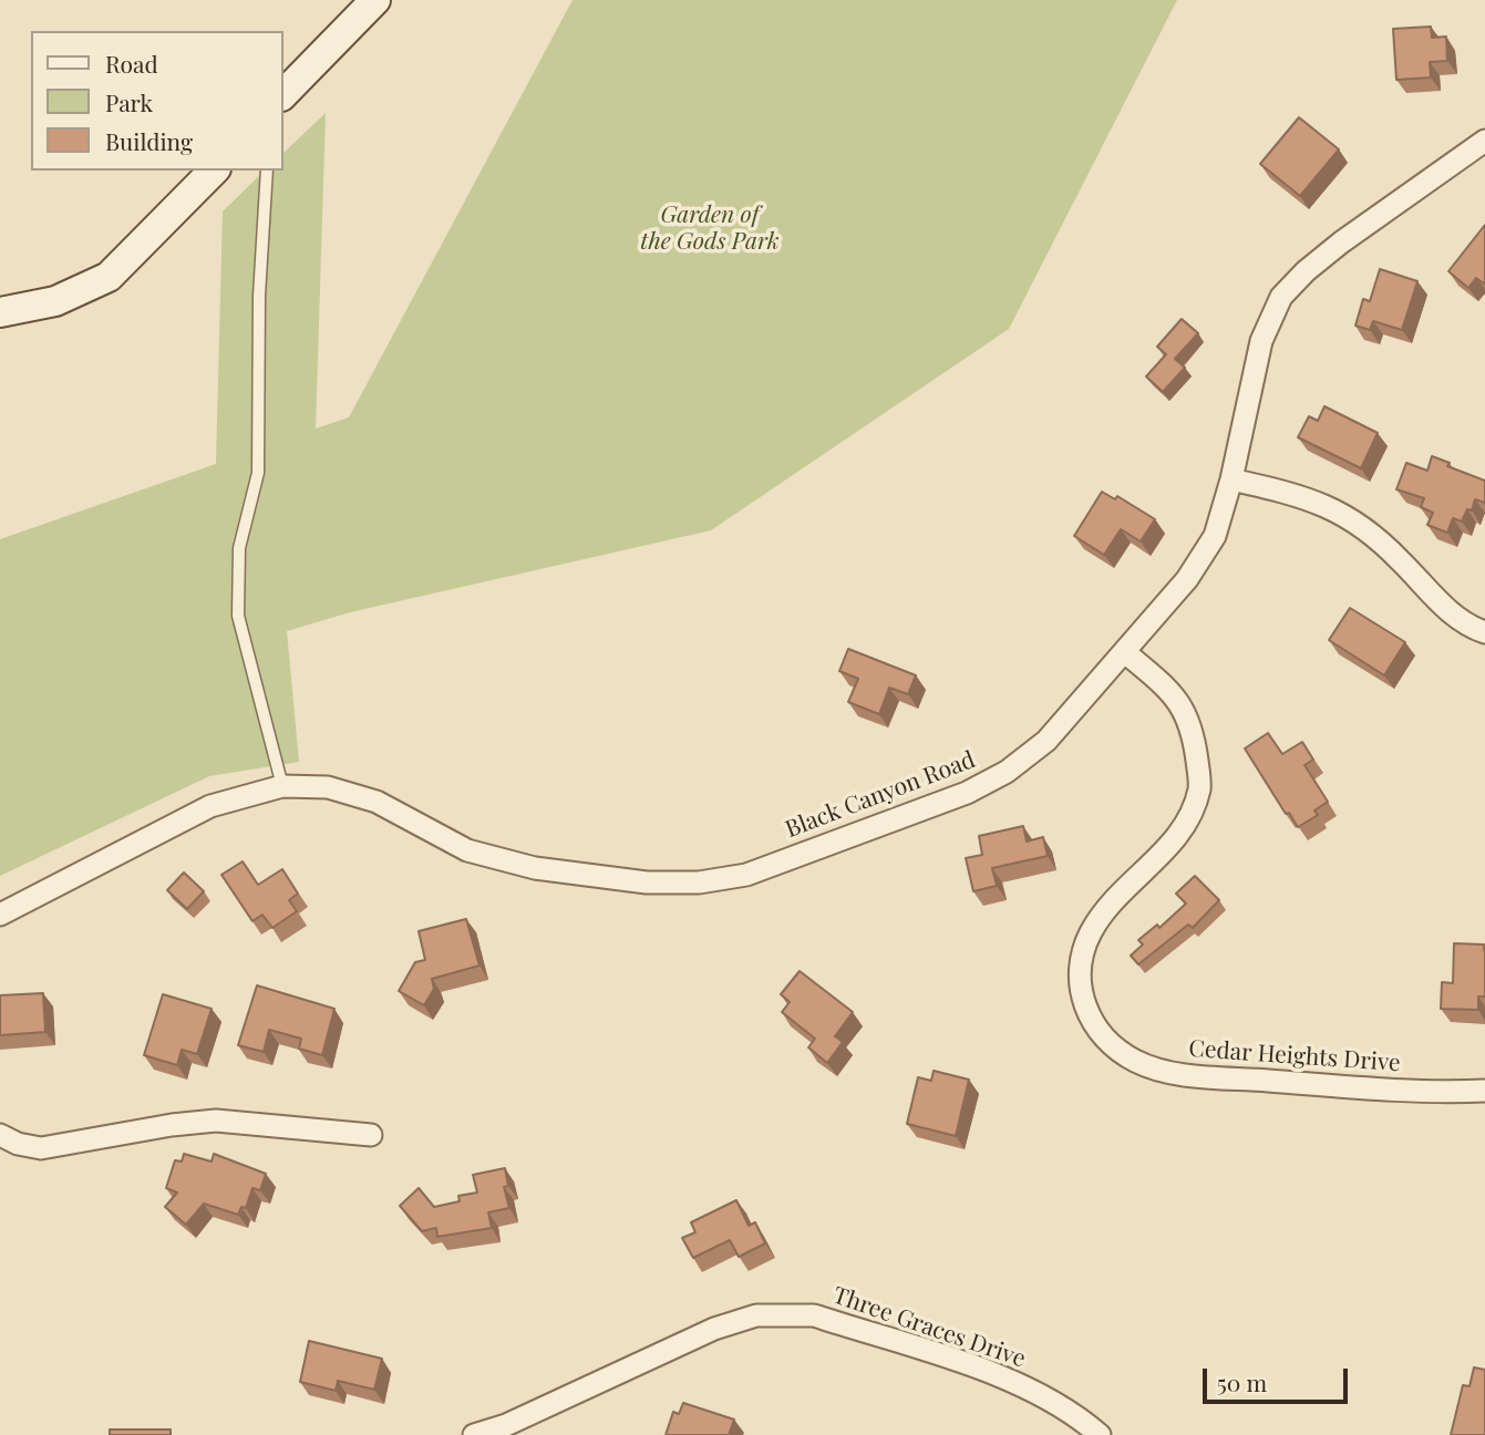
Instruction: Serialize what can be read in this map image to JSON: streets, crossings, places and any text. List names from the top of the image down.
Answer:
{
  "streets": {
    "street": ["Black Canyon Road", "Cedar Heights Drive", "Three Graces Drive"]
  },
  "crossings": [
    ["Black Canyon Road", "Cedar Heights Drive"]
  ],
  "parks": ["Garden of the Gods Park"],
  "legend": ["Road", "Park", "Building"],
  "scale_bar": "50 m"
}
